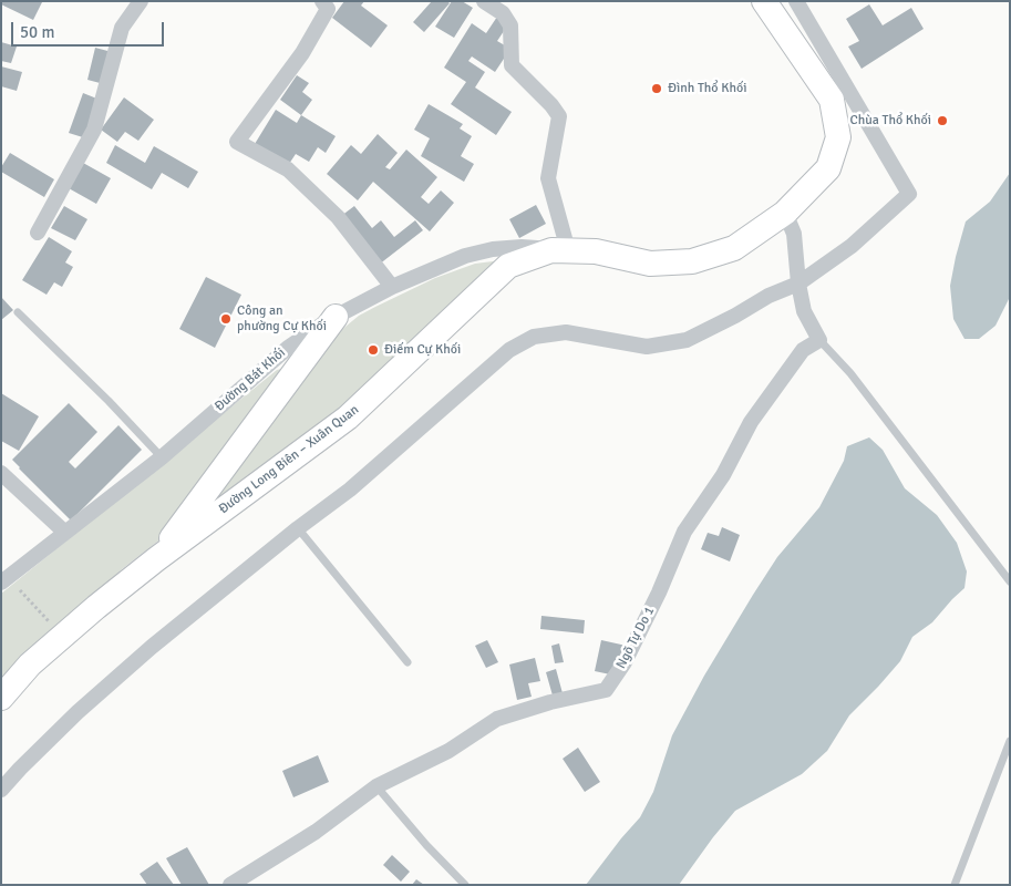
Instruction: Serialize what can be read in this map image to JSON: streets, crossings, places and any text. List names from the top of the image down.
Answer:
{
  "streets": {
    "main road": ["Đường Long Biên – Xuân Quan"],
    "street": ["Đường Bát Khối", "Ngõ Tự Do 1"]
  },
  "crossings": [
    ["Đường Bát Khối", "Đường Long Biên – Xuân Quan"]
  ],
  "places": [
    "Đình Thổ Khối",
    "Chùa Thổ Khối",
    "Công an phường Cự Khối",
    "Điếm Cự Khối"
  ],
  "scale_bar": "50 m"
}
